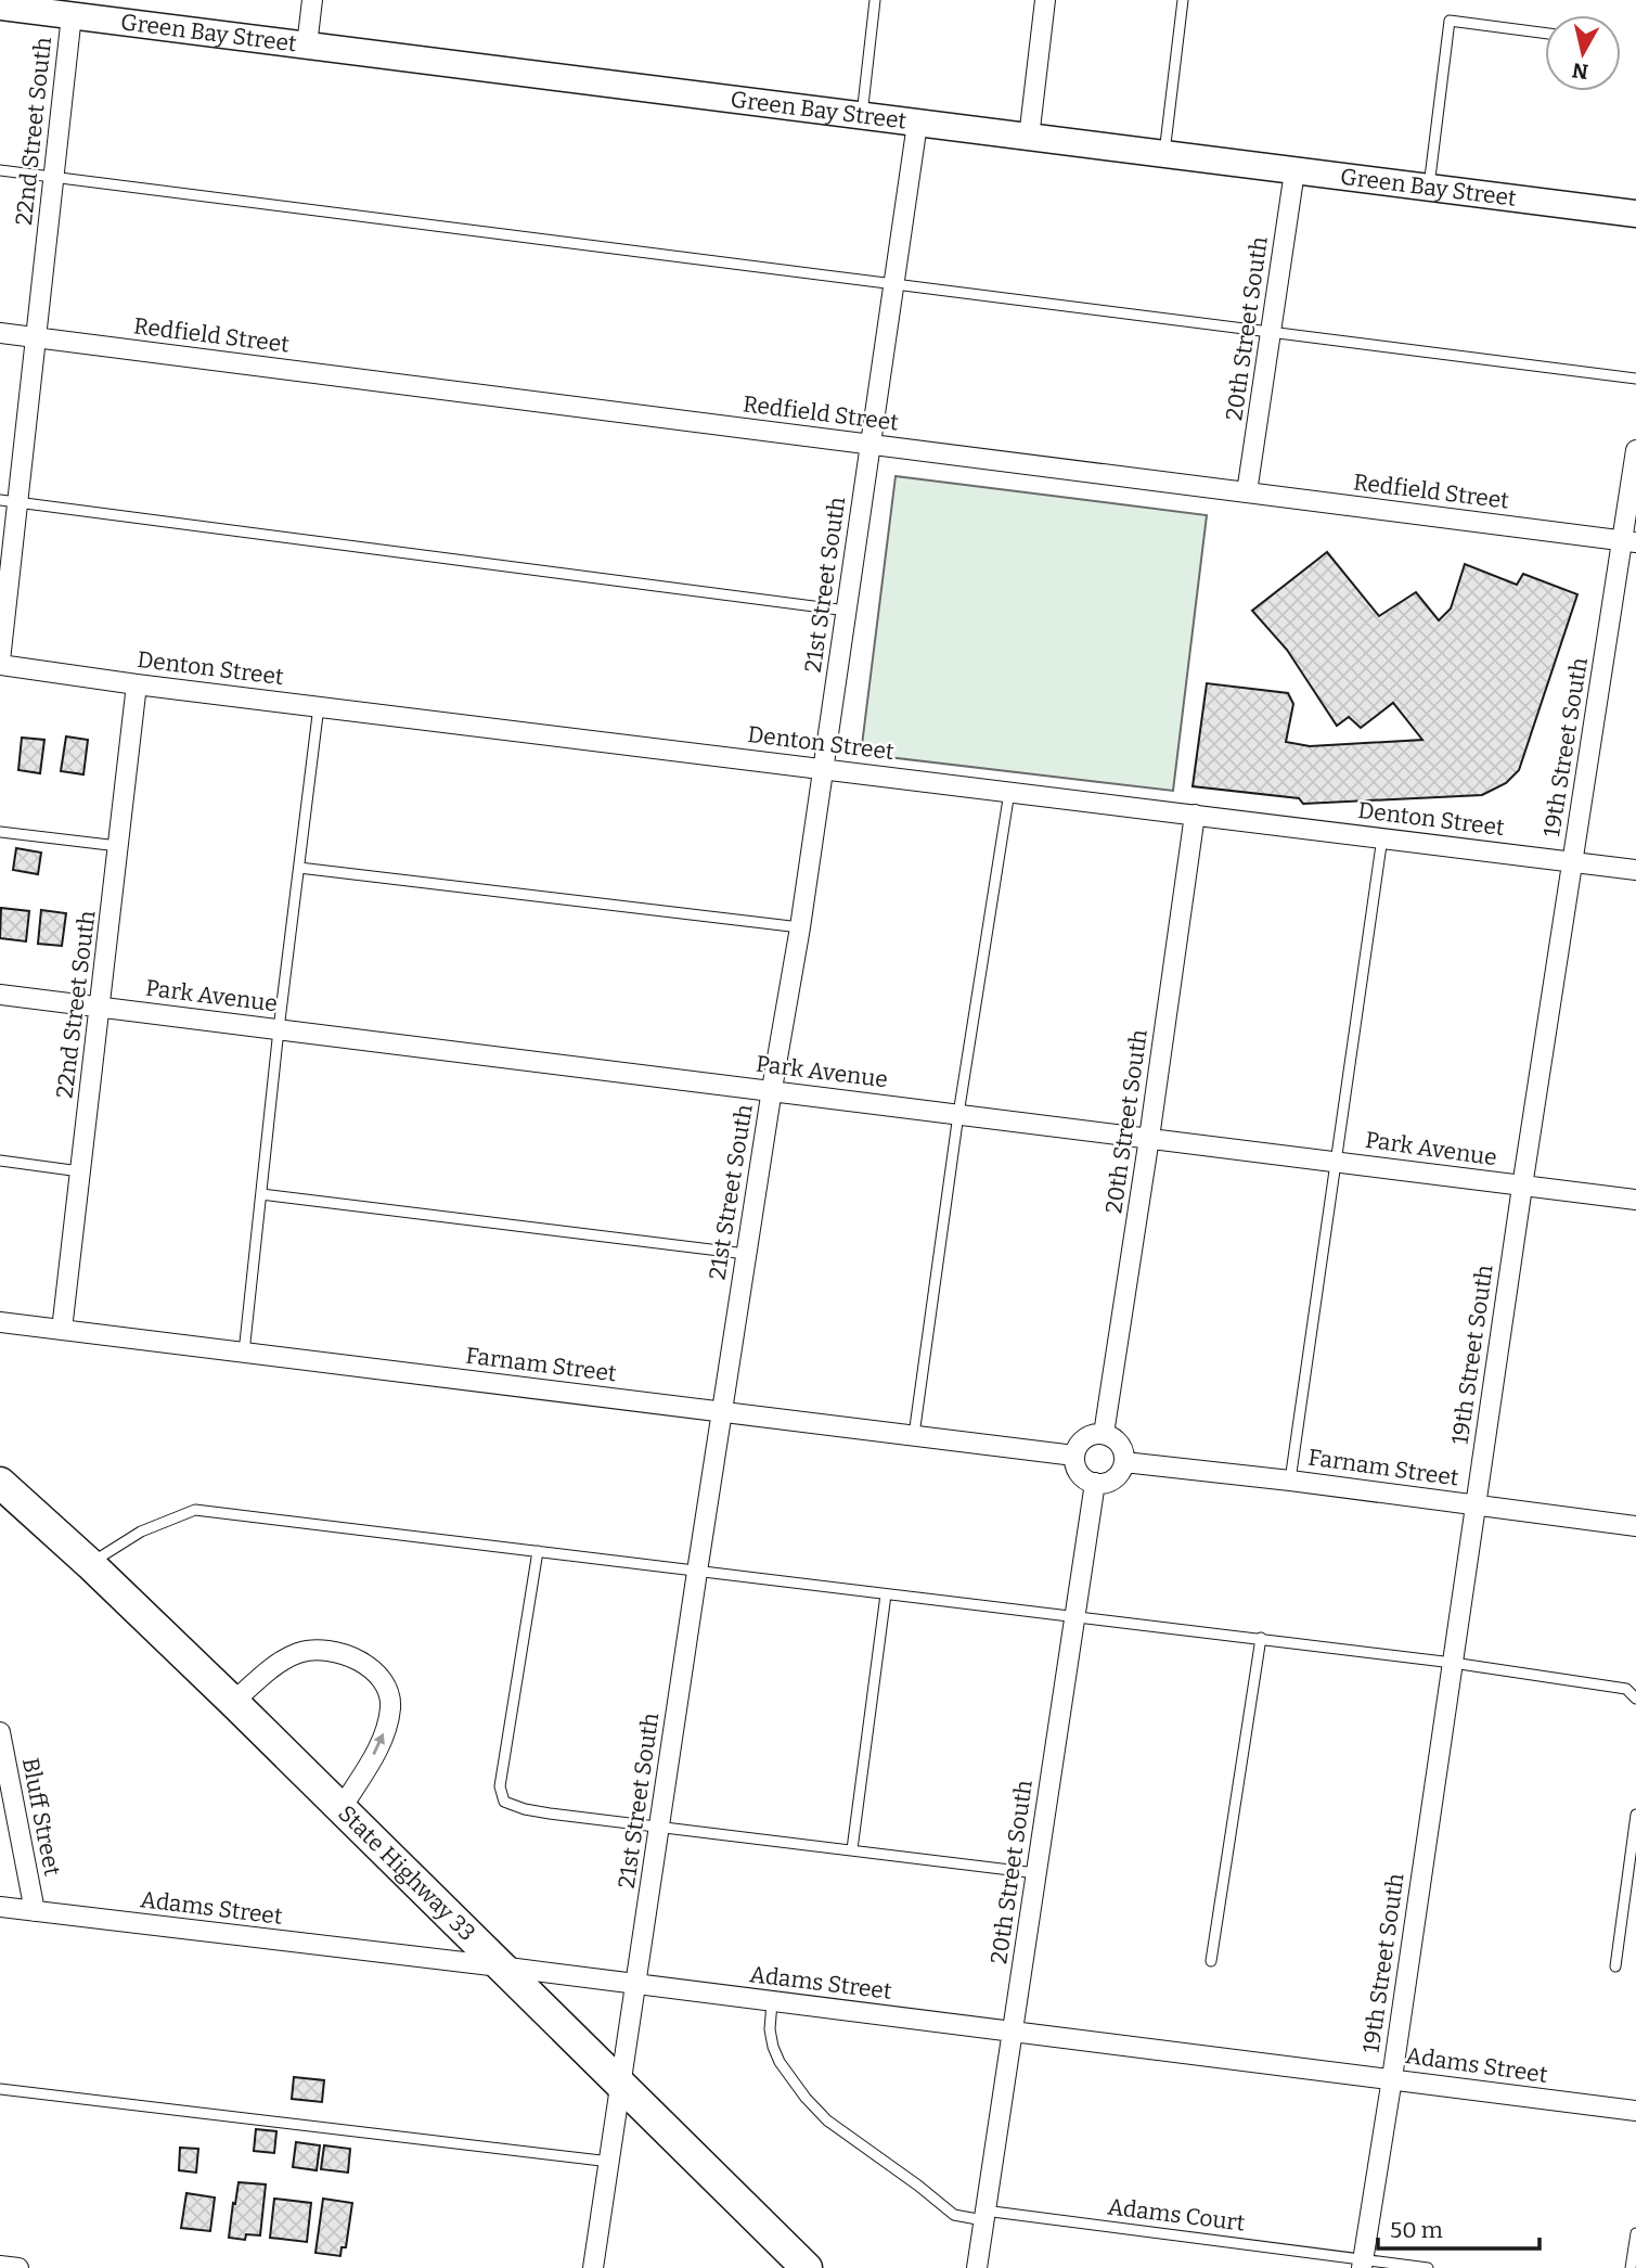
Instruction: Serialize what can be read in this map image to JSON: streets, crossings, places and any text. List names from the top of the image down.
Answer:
{
  "streets": {
    "main road": ["State Highway 33"],
    "street": [
      "Green Bay Street",
      "22nd Street South",
      "20th Street South",
      "Redfield Street",
      "21st Street South",
      "Denton Street",
      "19th Street South",
      "Park Avenue",
      "Farnam Street",
      "Bluff Street",
      "Adams Street"
    ],
    "lane": ["Adams Court"]
  },
  "crossings": [
    ["Green Bay Street", "22nd Street South"],
    ["Green Bay Street", "20th Street South"],
    ["Green Bay Street", "21st Street South"],
    ["22nd Street South", "Redfield Street"],
    ["22nd Street South", "Denton Street"],
    ["22nd Street South", "Park Avenue"],
    ["22nd Street South", "Farnam Street"],
    ["20th Street South", "Redfield Street"],
    ["20th Street South", "Denton Street"],
    ["20th Street South", "Park Avenue"],
    ["20th Street South", "Farnam Street"],
    ["20th Street South", "Adams Street"],
    ["20th Street South", "Adams Court"],
    ["Redfield Street", "21st Street South"],
    ["Redfield Street", "19th Street South"],
    ["21st Street South", "Denton Street"],
    ["21st Street South", "Park Avenue"],
    ["21st Street South", "Farnam Street"],
    ["21st Street South", "State Highway 33"],
    ["21st Street South", "Adams Street"],
    ["Denton Street", "19th Street South"],
    ["19th Street South", "Park Avenue"],
    ["19th Street South", "Farnam Street"],
    ["19th Street South", "Adams Street"],
    ["19th Street South", "Adams Court"],
    ["Bluff Street", "Adams Street"],
    ["State Highway 33", "Adams Street"],
    ["Adams Street", "Adams Court"]
  ],
  "scale_bar": "50 m",
  "north": "bottom"
}
